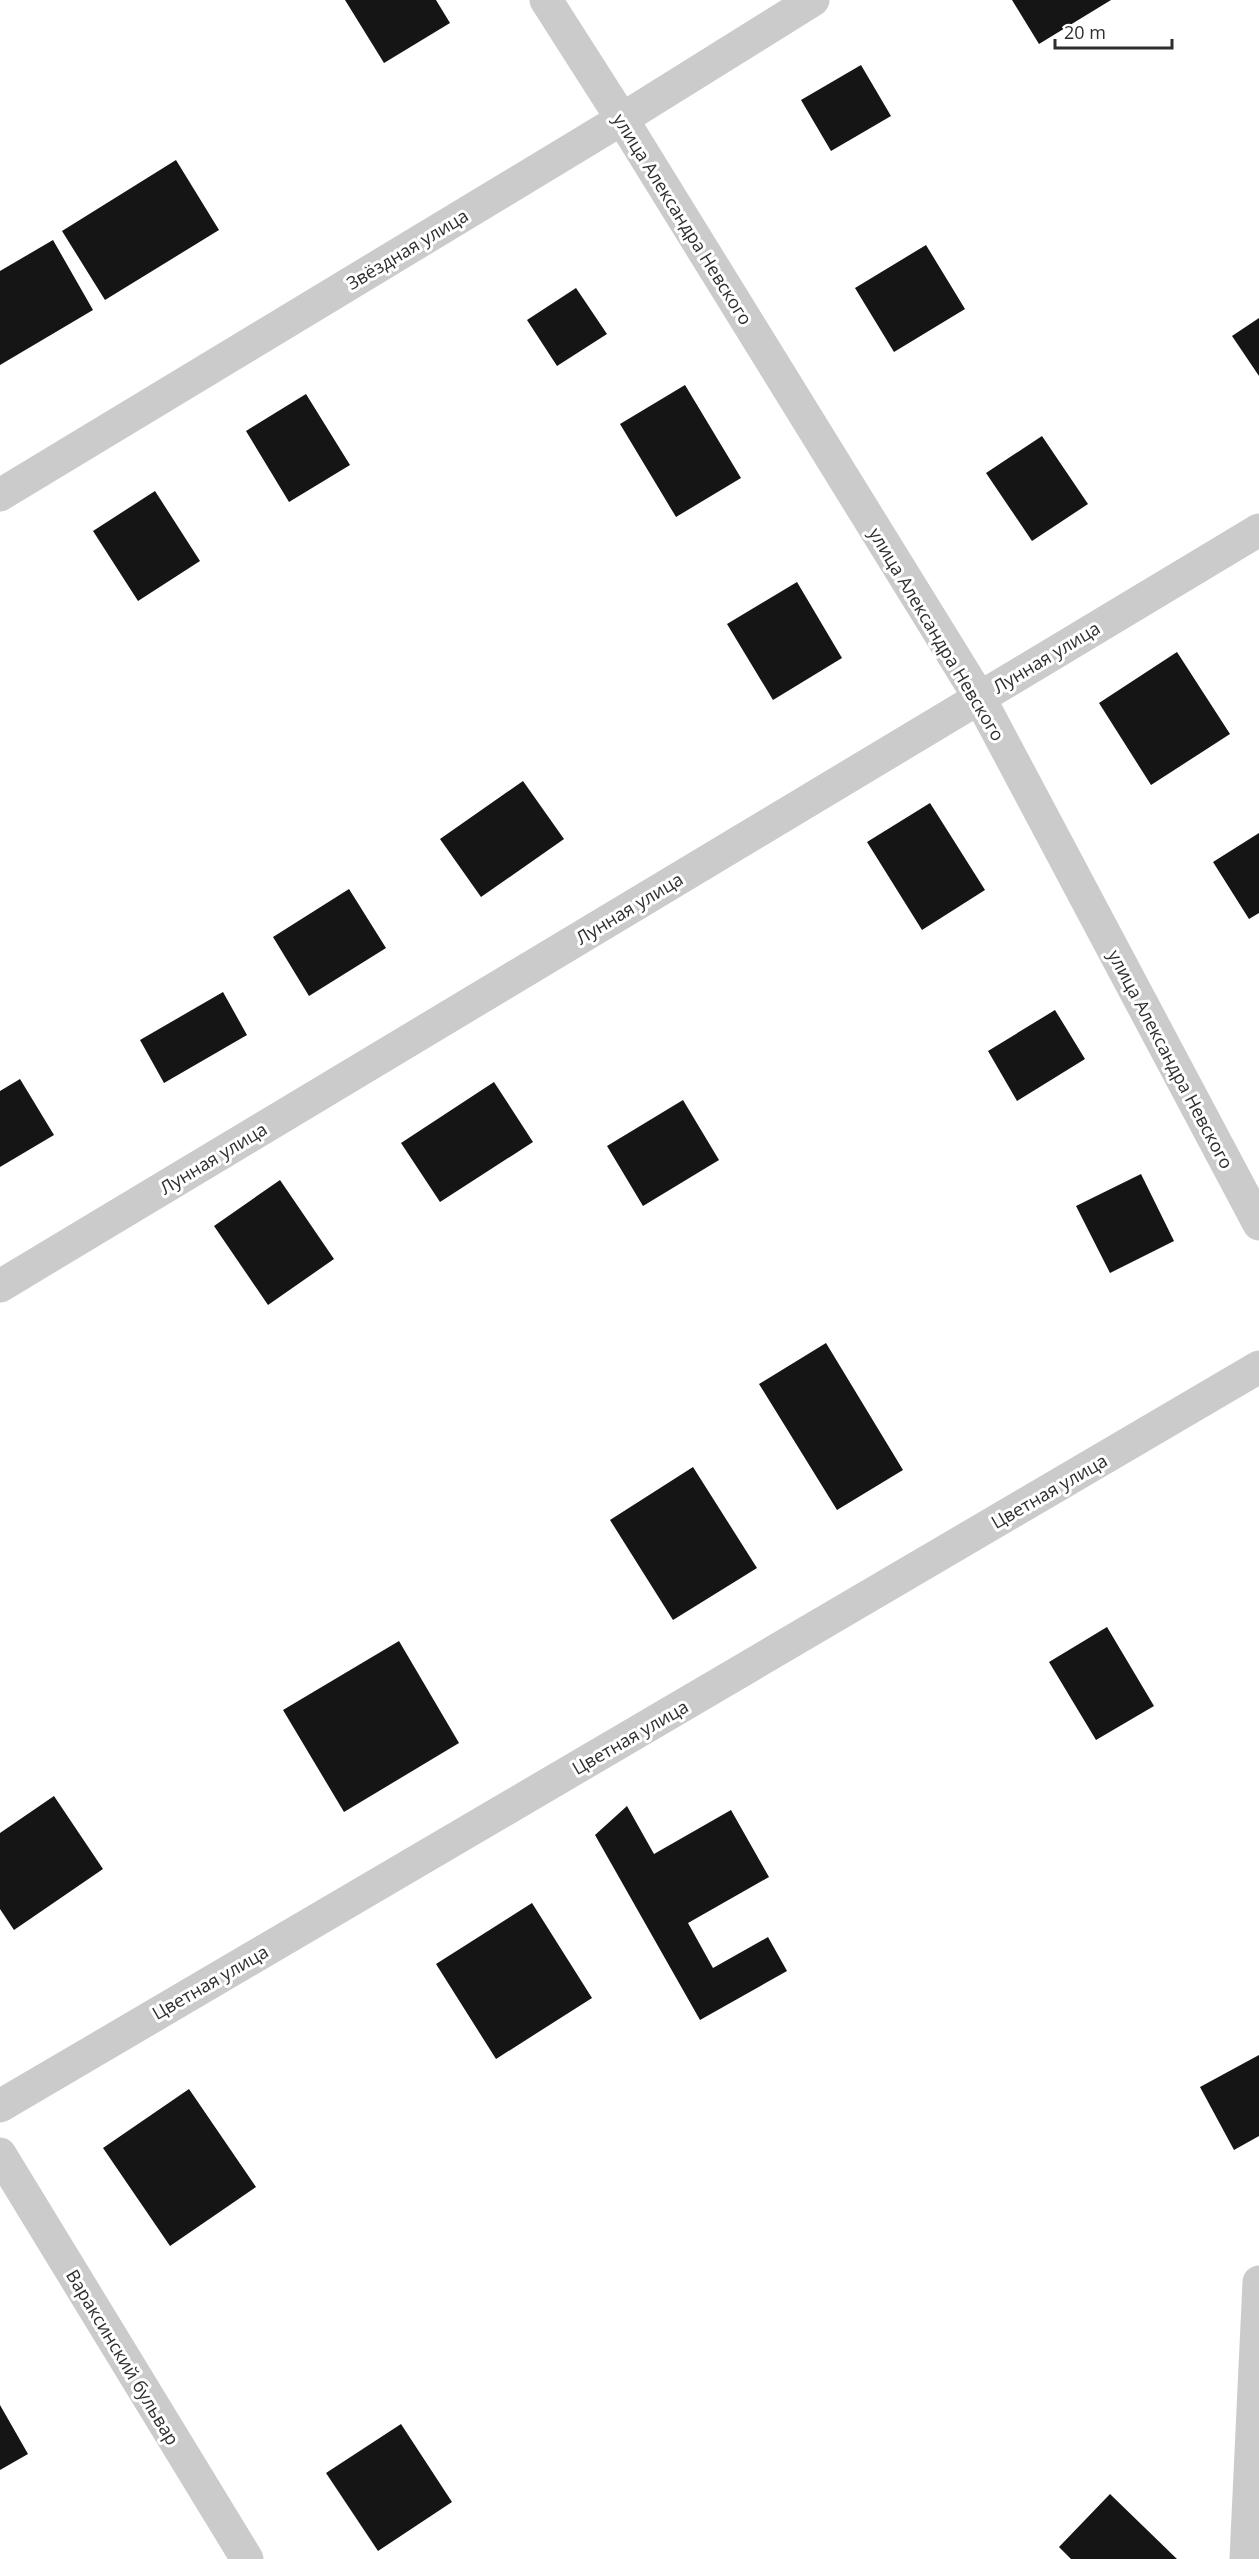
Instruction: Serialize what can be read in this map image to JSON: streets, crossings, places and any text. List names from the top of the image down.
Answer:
{
  "streets": {
    "street": [
      "улица Александра Невского",
      "Звёздная улица",
      "Лунная улица",
      "Цветная улица",
      "Вараксинский бульвар"
    ]
  },
  "crossings": [
    ["улица Александра Невского", "Звёздная улица"],
    ["улица Александра Невского", "Лунная улица"]
  ],
  "scale_bar": "20 m"
}
